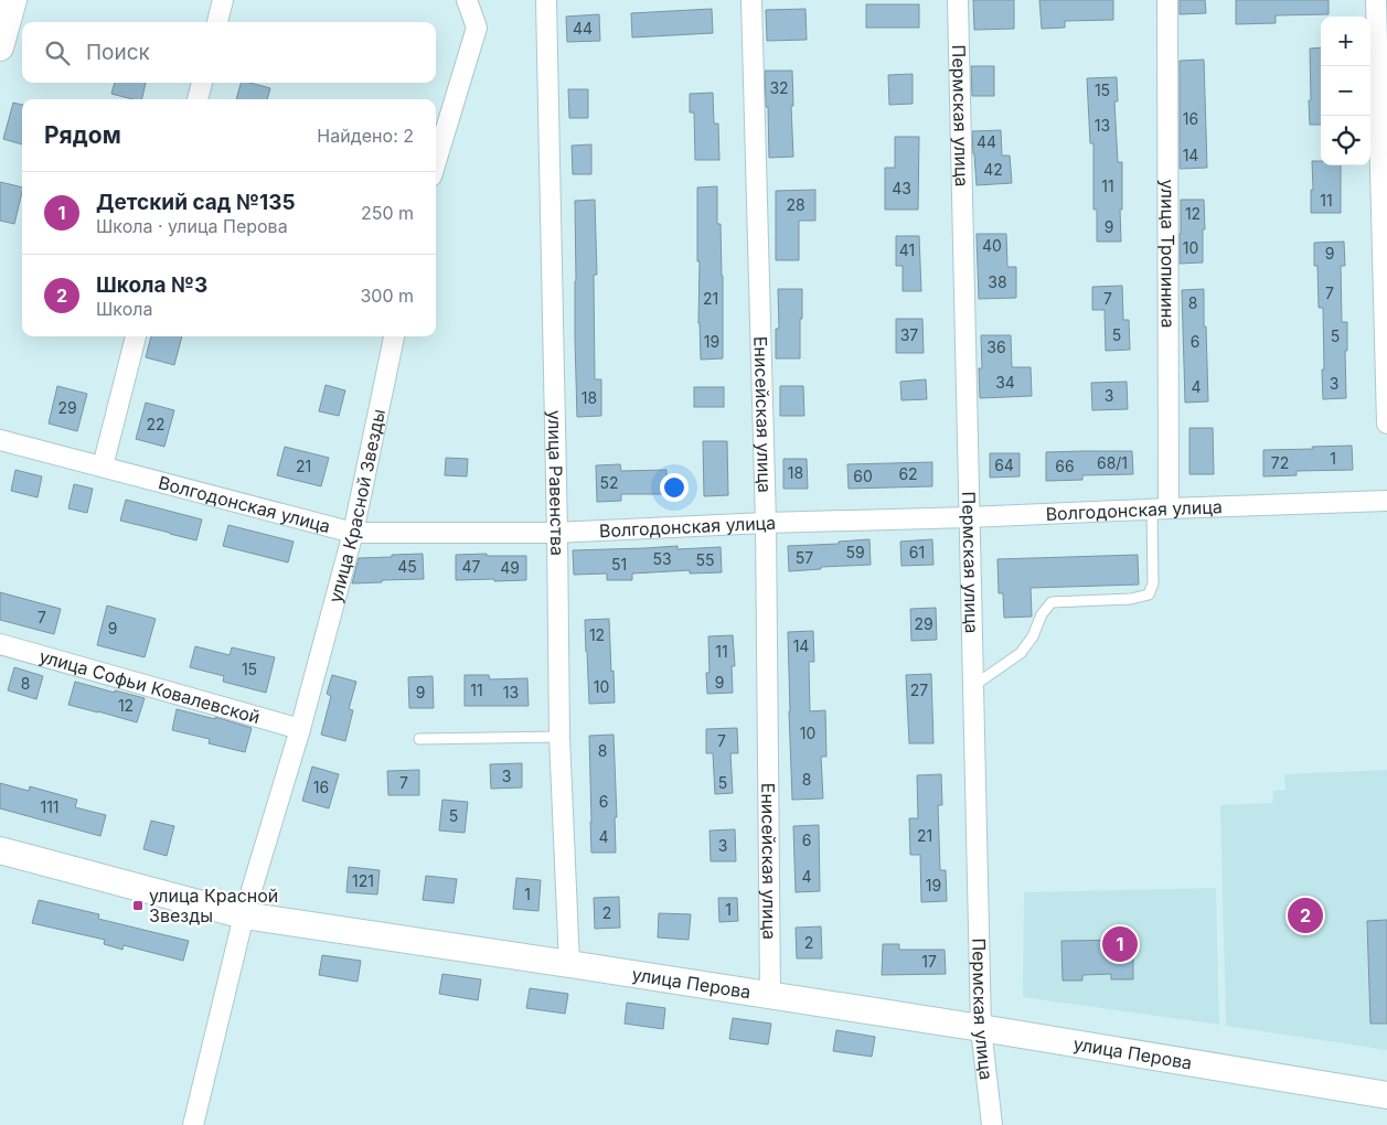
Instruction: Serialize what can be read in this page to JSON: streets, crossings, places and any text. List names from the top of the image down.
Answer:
{
  "streets": {
    "main road": ["улица Перова"],
    "street": [
      "Пермская улица",
      "улица Тропинина",
      "Енисейская улица",
      "улица Равенства",
      "Волгодонская улица",
      "улица Красной Звезды",
      "улица Софьи Ковалевской"
    ]
  },
  "crossings": [
    ["Пермская улица", "Волгодонская улица"],
    ["Пермская улица", "улица Перова"],
    ["улица Тропинина", "Волгодонская улица"],
    ["Енисейская улица", "Волгодонская улица"],
    ["Енисейская улица", "улица Перова"],
    ["улица Равенства", "Волгодонская улица"],
    ["улица Равенства", "улица Перова"],
    ["Волгодонская улица", "улица Красной Звезды"],
    ["улица Красной Звезды", "улица Софьи Ковалевской"],
    ["улица Красной Звезды", "улица Перова"]
  ],
  "places": {
    "transit": ["улица Красной Звезды"]
  },
  "house_numbers": [
    "44",
    "32",
    "15",
    "16",
    "13",
    "44",
    "14",
    "42",
    "11",
    "43",
    "11",
    "28",
    "12",
    "9",
    "40",
    "10",
    "41",
    "9",
    "38",
    "7",
    "21",
    "7",
    "8",
    "37",
    "5",
    "5",
    "19",
    "6",
    "36",
    "34",
    "3",
    "4",
    "3",
    "18",
    "29",
    "22",
    "1",
    "68/1",
    "72",
    "64",
    "21",
    "66",
    "18",
    "62",
    "60",
    "52",
    "59",
    "61",
    "57",
    "53",
    "55",
    "51",
    "45",
    "47",
    "49",
    "7",
    "29",
    "9",
    "12",
    "14",
    "11",
    "15",
    "9",
    "8",
    "10",
    "11",
    "27",
    "9",
    "13",
    "12",
    "10",
    "7",
    "8",
    "3",
    "8",
    "7",
    "5",
    "16",
    "6",
    "111",
    "5",
    "21",
    "4",
    "6",
    "3",
    "4",
    "121",
    "19",
    "1",
    "1",
    "2",
    "2",
    "17"
  ],
  "page": {
    "map_buttons": ["+", "−"],
    "search": "Поиск",
    "heading": ["Рядом", "Найдено: 2"],
    "list": [
      {
        "mark": "1",
        "name": "Детский сад №135",
        "note": "Школа · улица Перова",
        "value": "250 m"
      },
      {
        "mark": "2",
        "name": "Школа №3",
        "note": "Школа",
        "value": "300 m"
      }
    ],
    "pins": ["2", "1"]
  }
}
